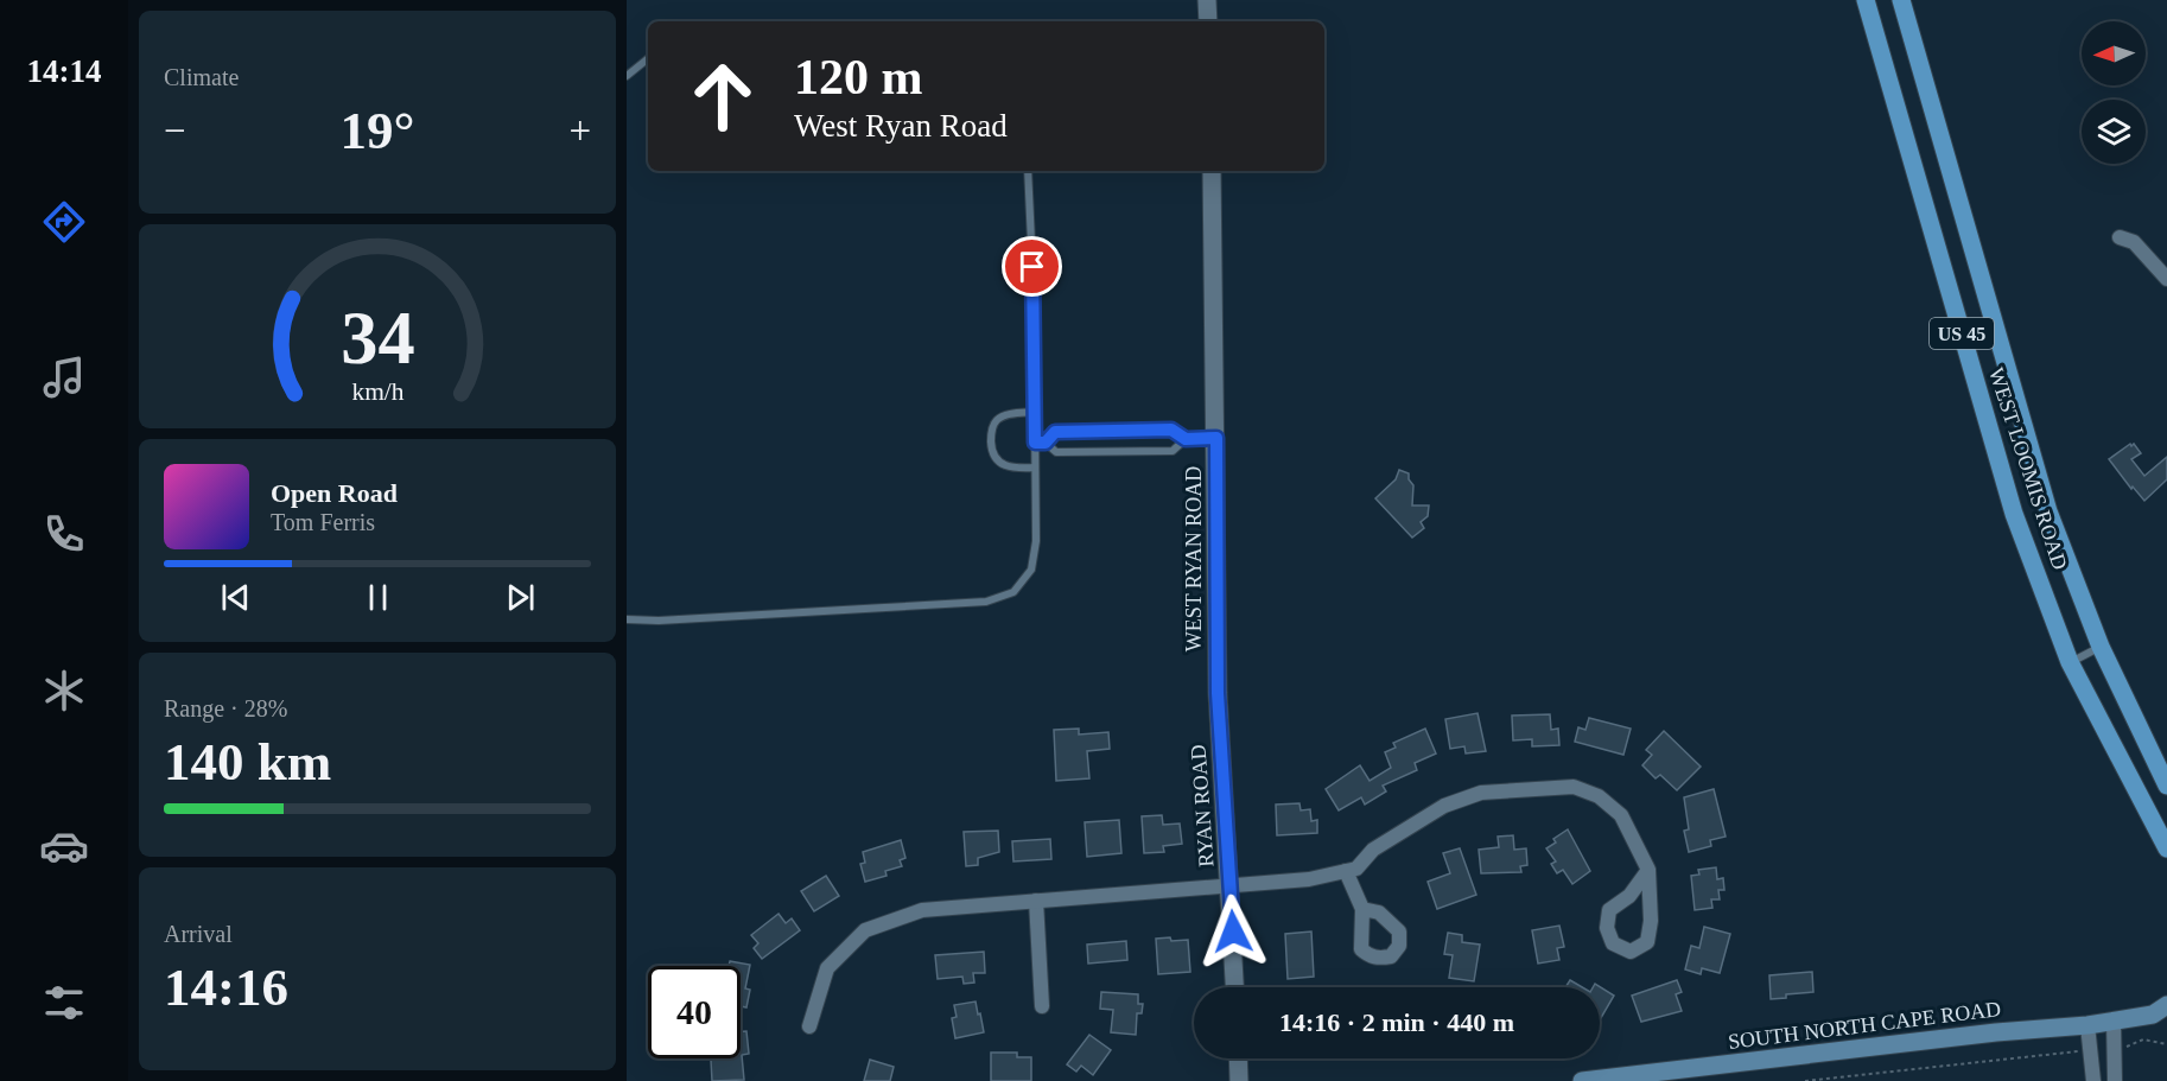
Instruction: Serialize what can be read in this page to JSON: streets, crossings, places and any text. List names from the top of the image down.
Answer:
{
  "streets": {
    "main road": ["US 45", "WEST LOOMIS ROAD", "SOUTH NORTH CAPE ROAD"],
    "street": ["WEST RYAN ROAD", "RYAN ROAD"]
  },
  "crossings": [
    ["US 45", "WEST LOOMIS ROAD"],
    ["WEST RYAN ROAD", "RYAN ROAD"]
  ],
  "north": "left",
  "page": {
    "tabs": "14:14",
    "tile": [
      "Climate",
      ["Range · 28%", "140 km"],
      ["Arrival", "14:16"]
    ],
    "turn": ["120 m", "West Ryan Road"],
    "heat": ["−", "19°", "+"],
    "song": ["Open Road", "Tom Ferris"],
    "limit": "40",
    "trip": "14:16 · 2 min · 440 m",
    "gauge": ["34", "km/h"]
  }
}
